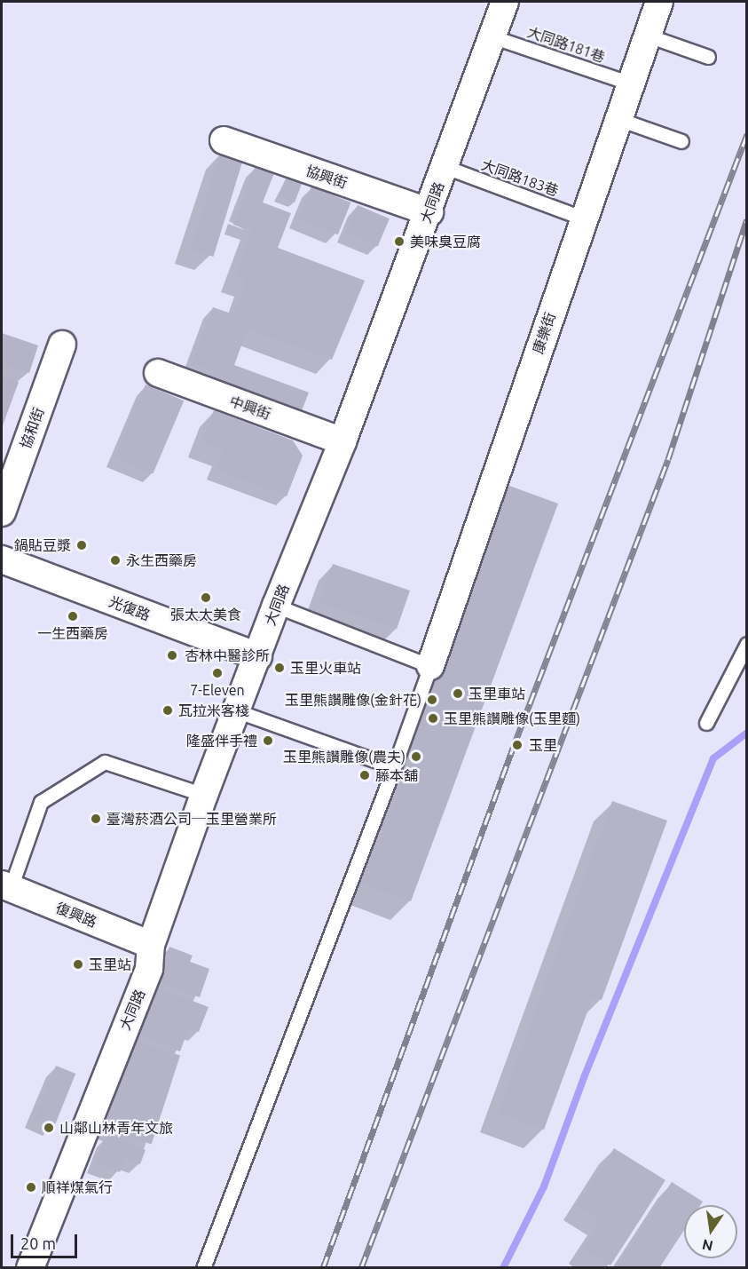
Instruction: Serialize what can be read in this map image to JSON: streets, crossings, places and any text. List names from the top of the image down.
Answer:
{
  "streets": {
    "street": [
      "協興街",
      "大同路",
      "康樂街",
      "中興街",
      "協和街",
      "光復路",
      "復興路"
    ],
    "lane": ["大同路181巷", "大同路183巷"]
  },
  "crossings": [
    ["大同路181巷", "大同路"],
    ["大同路181巷", "康樂街"],
    ["協興街", "大同路"],
    ["大同路183巷", "大同路"],
    ["大同路183巷", "康樂街"],
    ["大同路", "中興街"],
    ["大同路", "光復路"],
    ["大同路", "復興路"]
  ],
  "places": [
    "美味臭豆腐",
    "鍋貼豆漿",
    "永生西藥房",
    "張太太美食",
    "一生西藥房",
    "杏林中醫診所",
    "玉里火車站",
    "7-Eleven",
    "玉里車站",
    "玉里熊讚雕像(金針花)",
    "瓦拉米客棧",
    "玉里熊讚雕像(玉里麵)",
    "隆盛伴手禮",
    "玉里",
    "玉里熊讚雕像(農夫)",
    "藤本舖",
    "臺灣菸酒公司─玉里營業所",
    "玉里站",
    "山鄰山林青年文旅",
    "順祥煤氣行"
  ],
  "scale_bar": "20 m",
  "north": "bottom"
}
